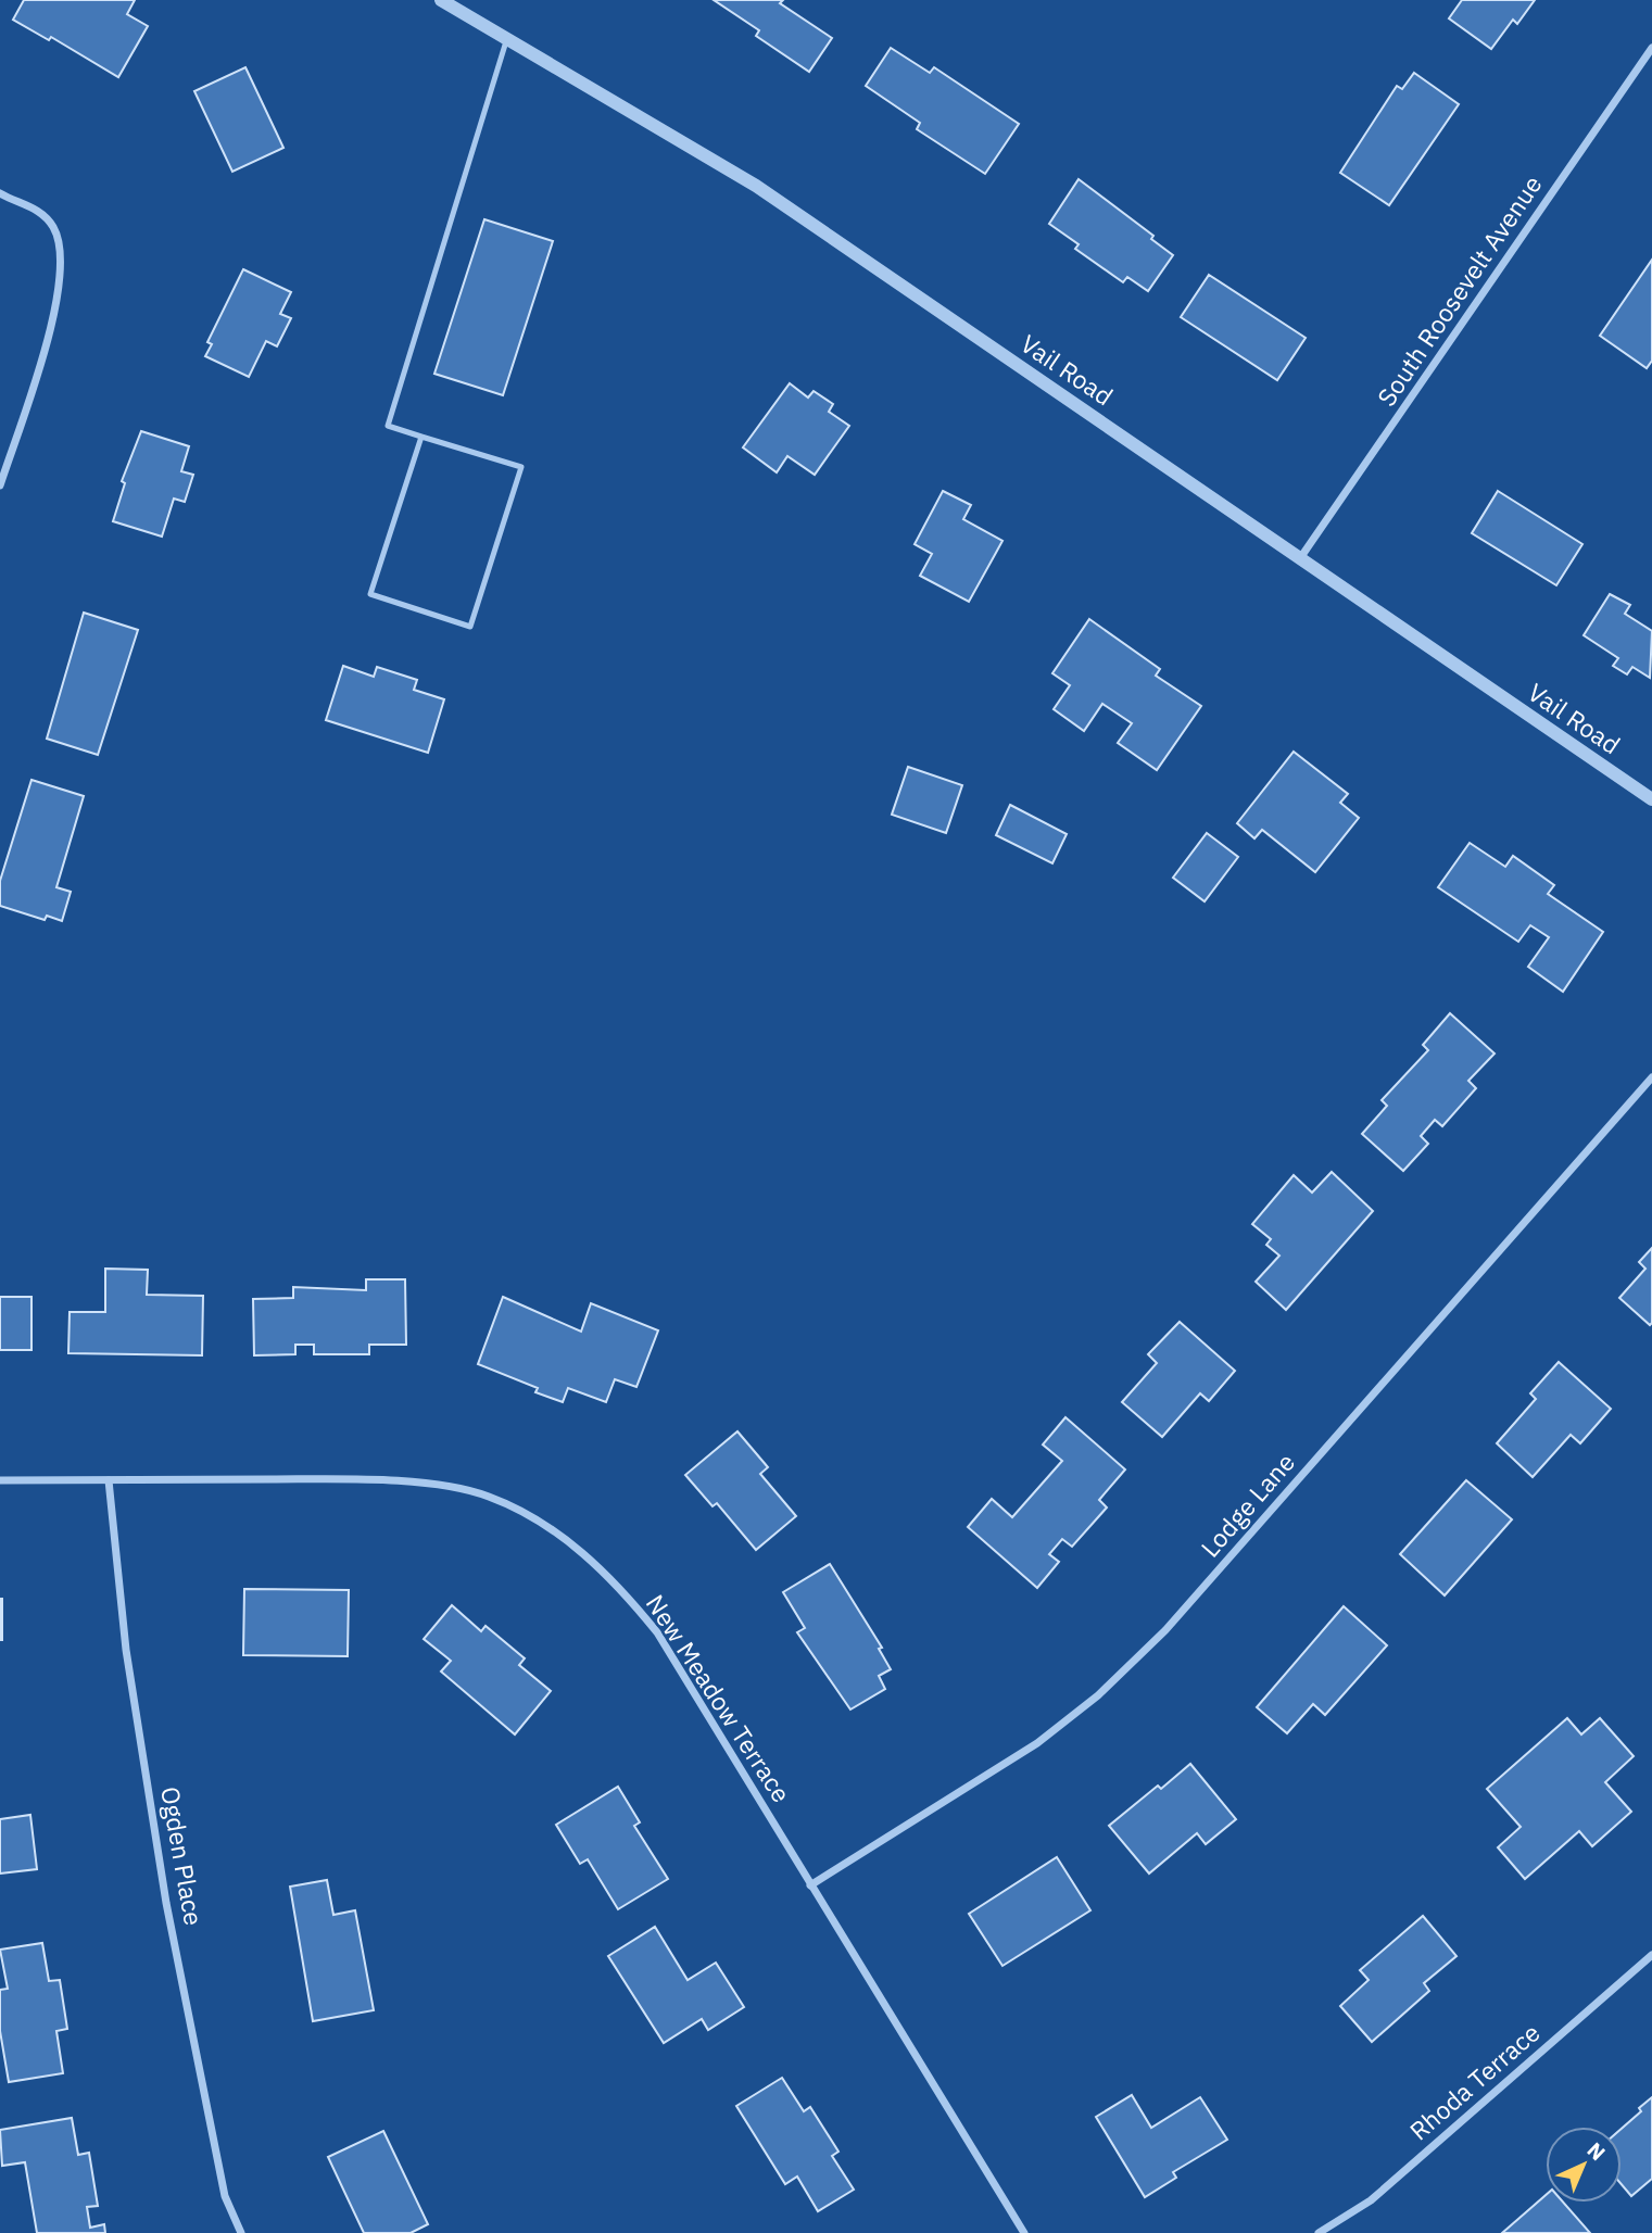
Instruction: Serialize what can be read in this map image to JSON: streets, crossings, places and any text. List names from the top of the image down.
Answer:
{
  "streets": {
    "street": [
      "South Roosevelt Avenue",
      "Vail Road",
      "Lodge Lane",
      "New Meadow Terrace",
      "Ogden Place",
      "Rhoda Terrace"
    ]
  },
  "crossings": [
    ["South Roosevelt Avenue", "Vail Road"],
    ["Lodge Lane", "New Meadow Terrace"],
    ["New Meadow Terrace", "Ogden Place"]
  ],
  "north": "top right"
}
